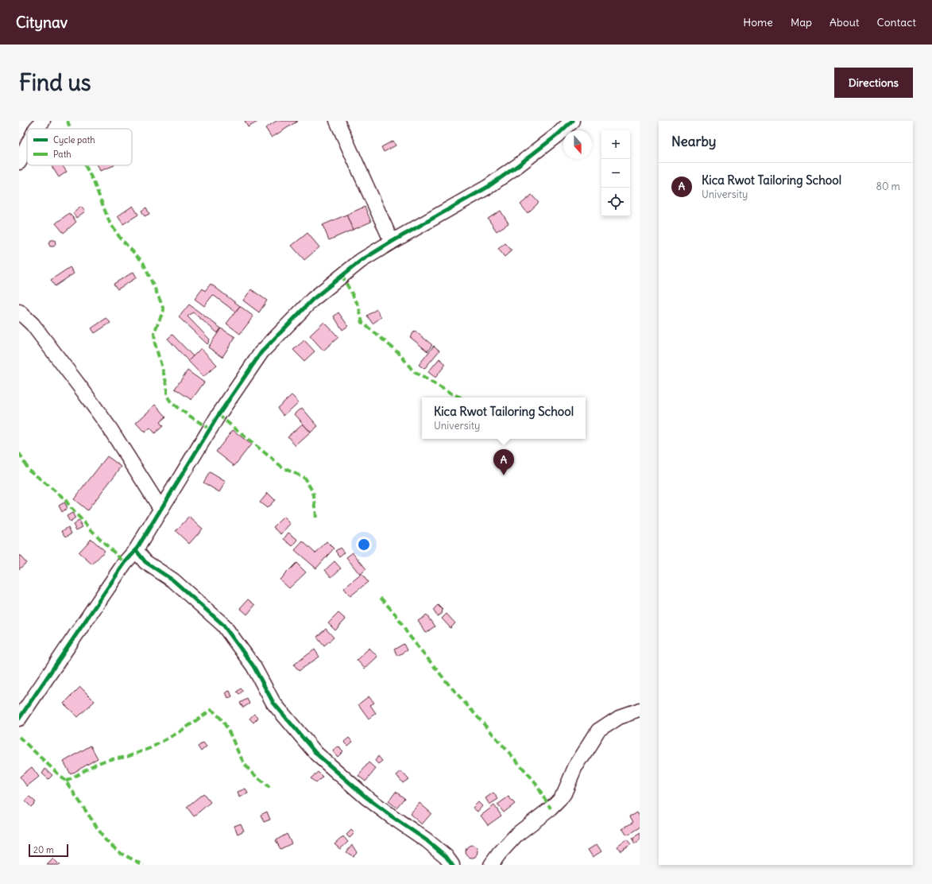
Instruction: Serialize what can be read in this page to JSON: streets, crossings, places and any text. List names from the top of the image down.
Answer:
{
  "legend": ["Cycle path", "Path"],
  "scale_bar": "20 m",
  "north": "bottom",
  "page": {
    "header": "Citynav",
    "nav": [
      "Home",
      "Map",
      "About",
      "Contact"
    ],
    "buttons": "Directions",
    "title": "Find us",
    "heading": "Nearby",
    "map_buttons": ["+", "−"],
    "list": [
      {
        "mark": "A",
        "name": "Kica Rwot Tailoring School",
        "note": "University",
        "value": "80 m"
      }
    ],
    "popup": ["Kica Rwot Tailoring School", "University"],
    "pins": "A",
    "scale": "20 m"
  }
}
